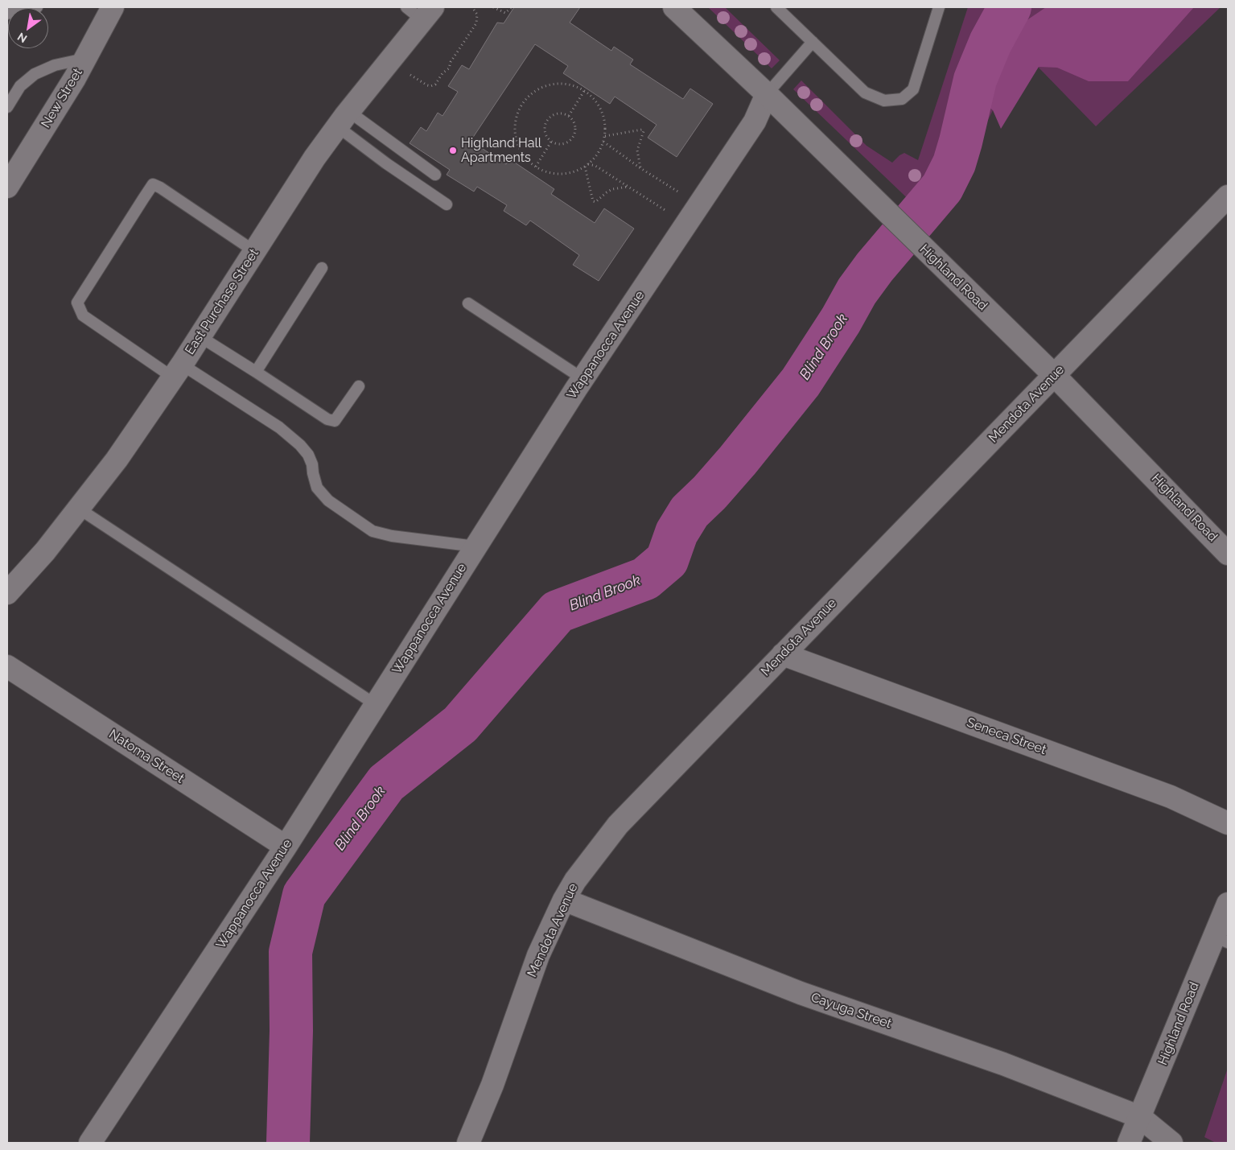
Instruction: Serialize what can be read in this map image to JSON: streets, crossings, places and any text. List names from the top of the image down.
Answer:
{
  "streets": {
    "street": [
      "New Street",
      "Highland Road",
      "East Purchase Street",
      "Wappanocca Avenue",
      "Mendota Avenue",
      "Seneca Street",
      "Natoma Street",
      "Cayuga Street"
    ]
  },
  "crossings": [
    ["Highland Road", "Wappanocca Avenue"],
    ["Highland Road", "Mendota Avenue"],
    ["Highland Road", "Cayuga Street"],
    ["Wappanocca Avenue", "Natoma Street"],
    ["Mendota Avenue", "Seneca Street"],
    ["Mendota Avenue", "Cayuga Street"]
  ],
  "water": ["Blind Brook"],
  "places": ["Highland Hall Apartments"],
  "north": "bottom left"
}
